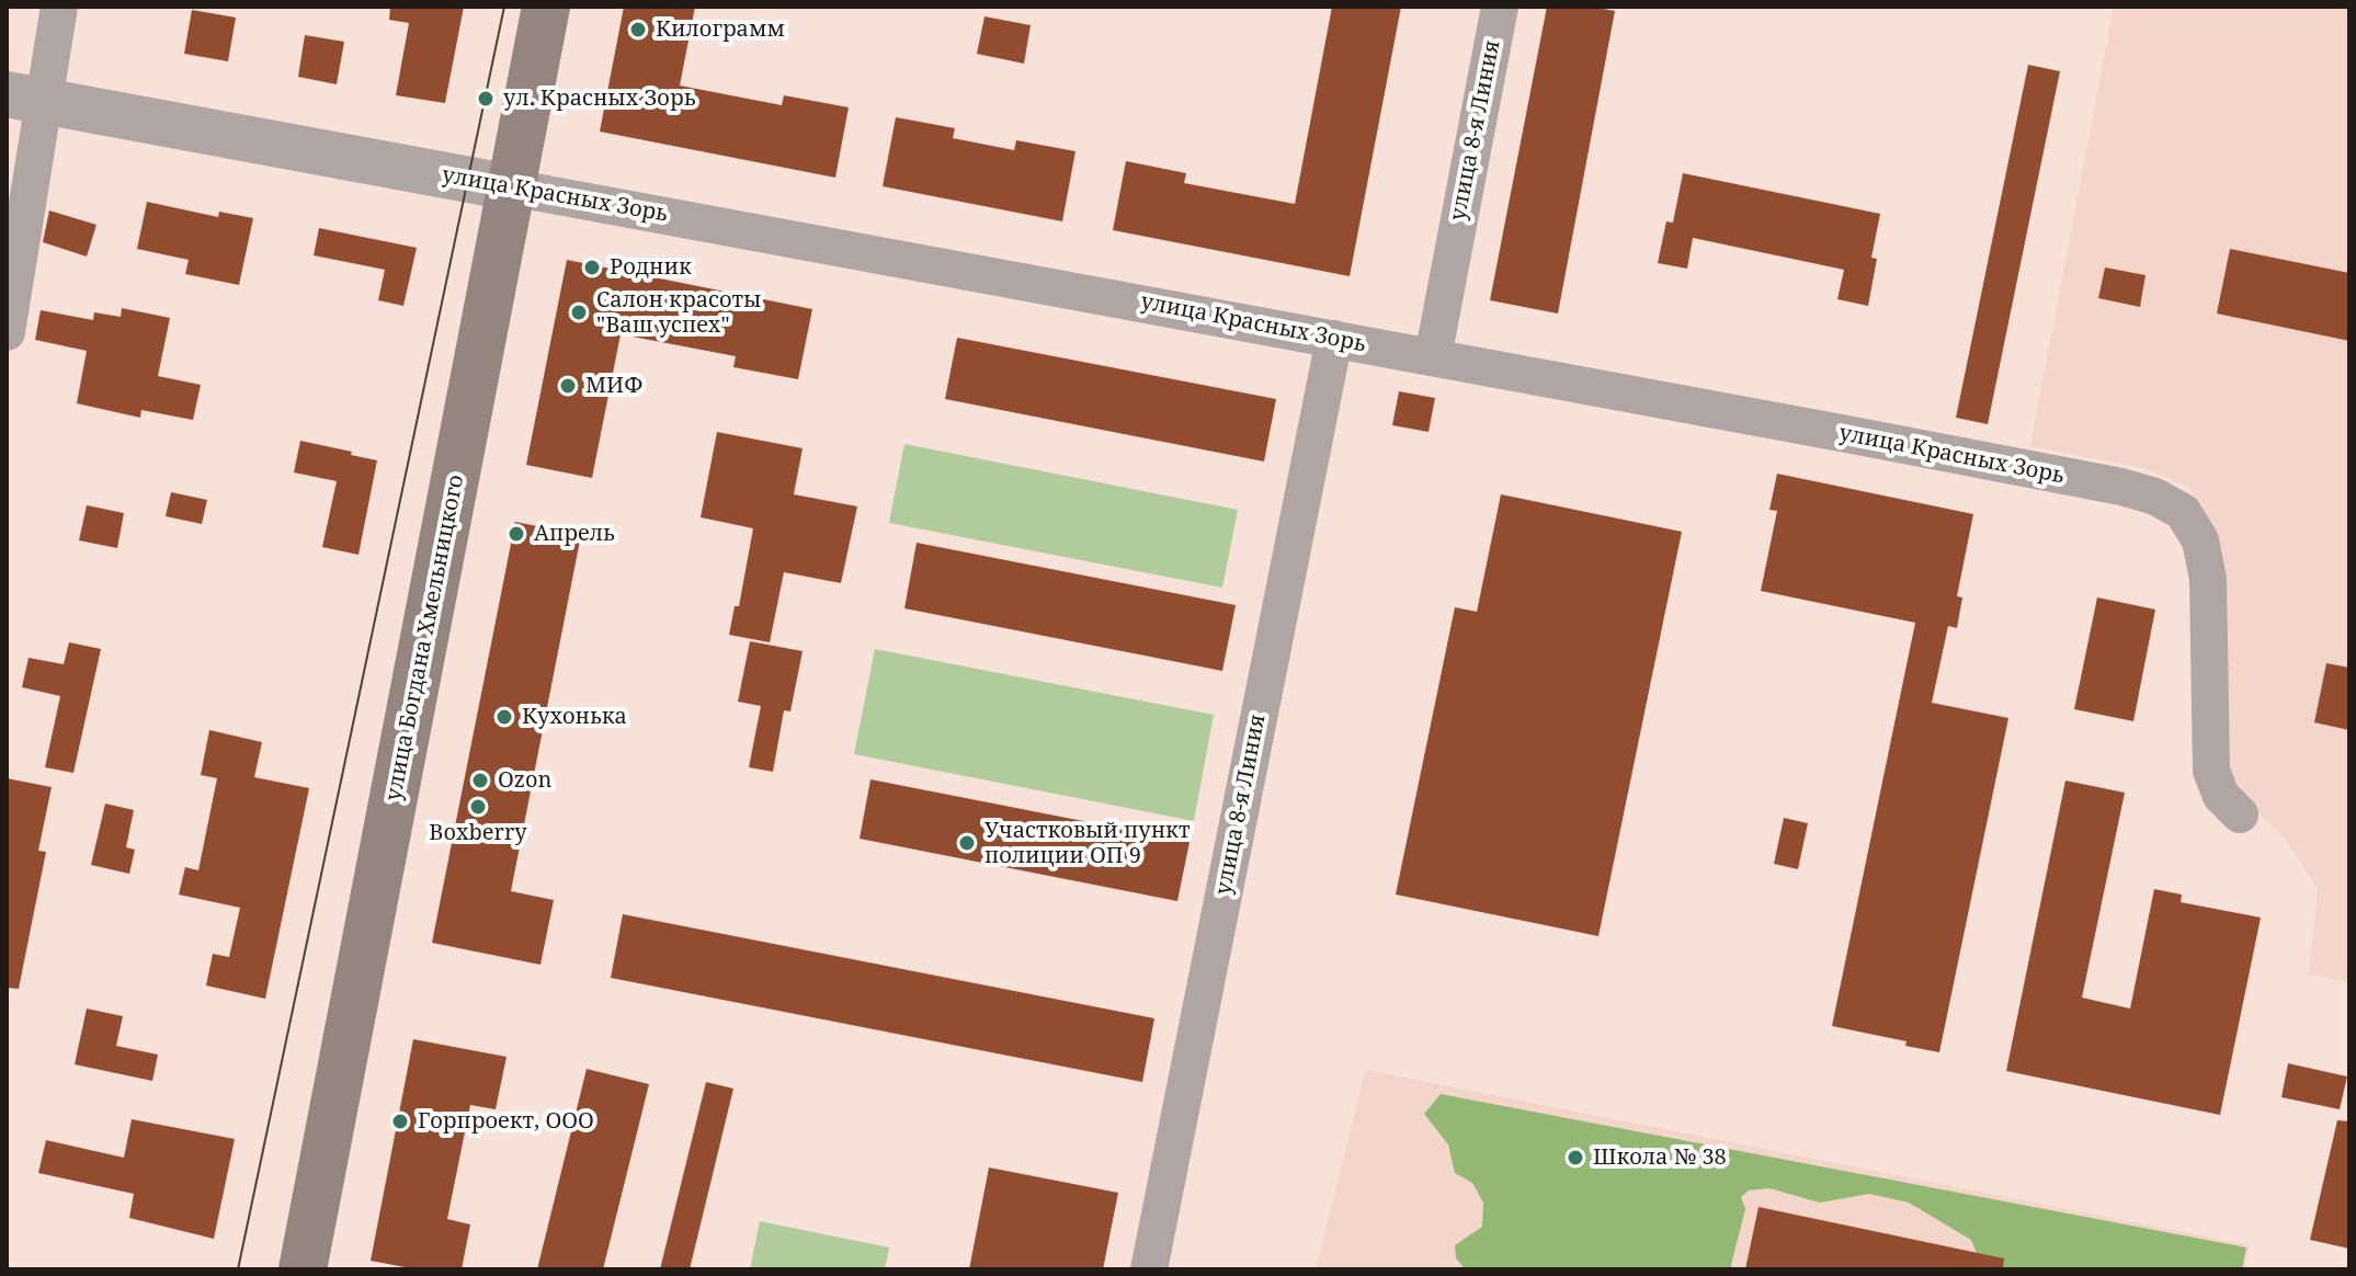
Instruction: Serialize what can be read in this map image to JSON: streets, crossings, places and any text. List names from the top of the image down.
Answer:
{
  "streets": {
    "main road": ["улица Богдана Хмельницкого"],
    "street": ["улица 8-я Линия", "улица Красных Зорь"]
  },
  "crossings": [
    ["улица 8-я Линия", "улица Красных Зорь"],
    ["улица Красных Зорь", "улица Богдана Хмельницкого"]
  ],
  "places": [
    "Килограмм",
    "ул. Красных Зорь",
    "Родник",
    "Салон красоты \"Ваш успех\"",
    "МИФ",
    "Апрель",
    "Кухонька",
    "Ozon",
    "Boxberry",
    "Участковый пункт полиции ОП 9",
    "Горпроект, ООО",
    "Школа № 38"
  ]
}
